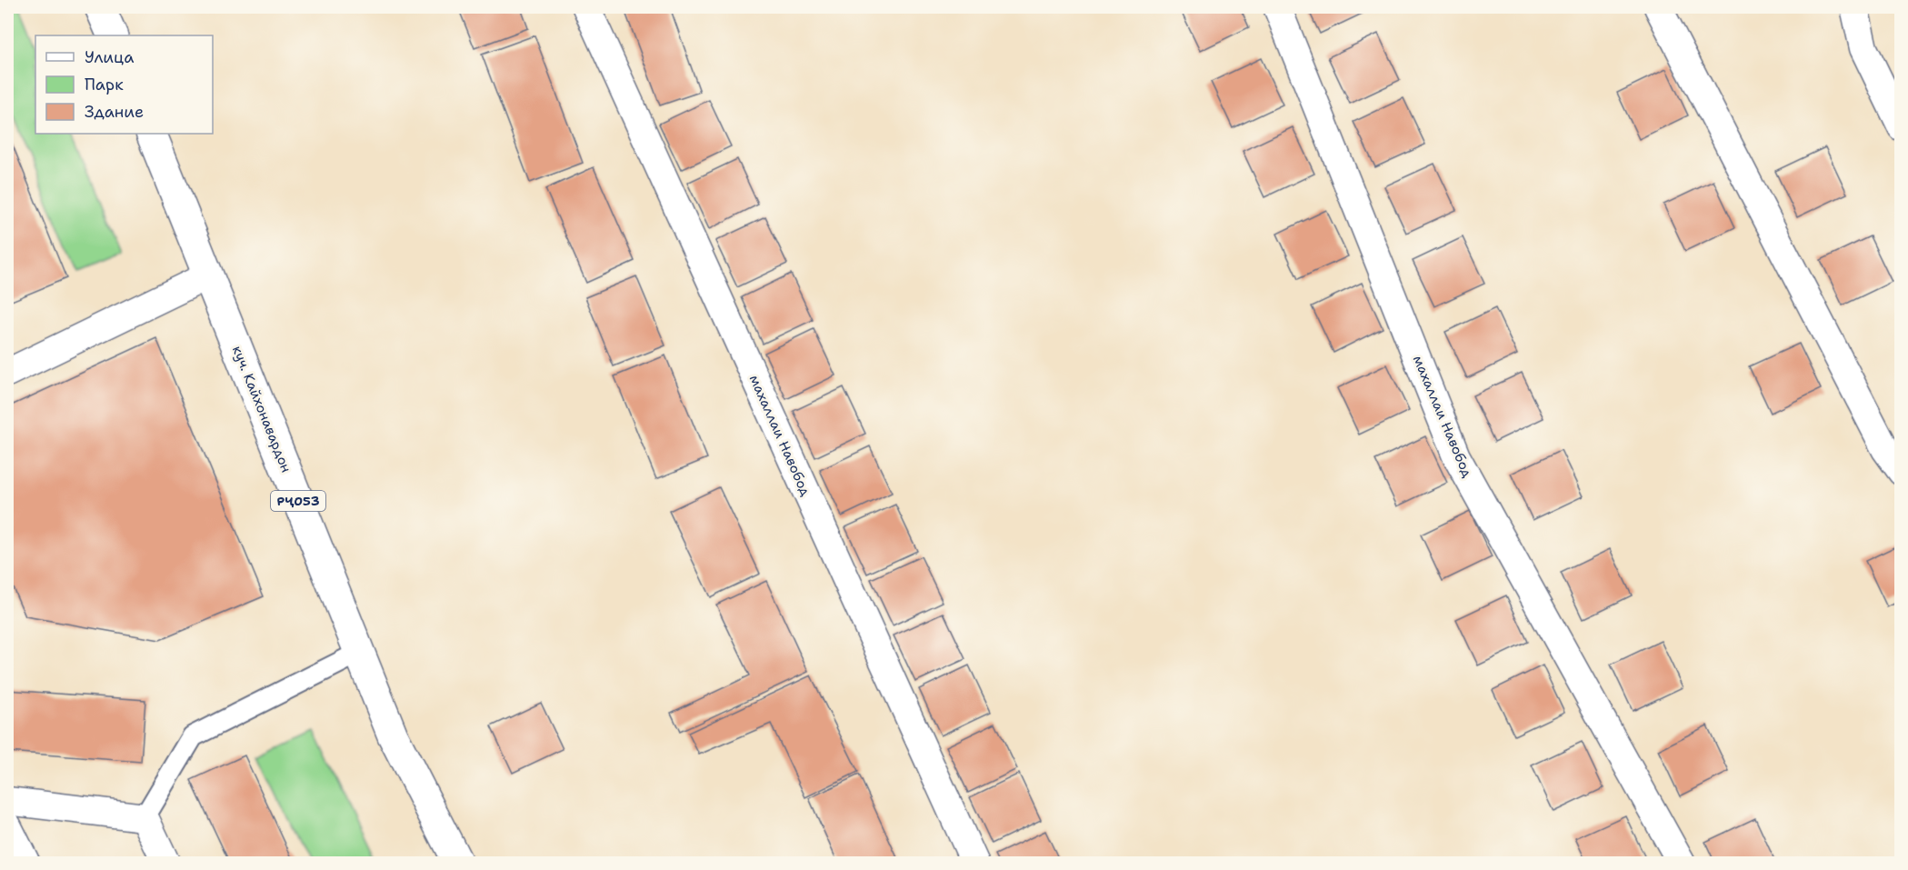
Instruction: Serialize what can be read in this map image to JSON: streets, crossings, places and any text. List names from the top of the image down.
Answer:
{
  "streets": {
    "main road": ["куч. Кайхонавардон", "РҶ053"],
    "street": ["махаллаи Навобод"]
  },
  "legend": ["Улица", "Парк", "Здание"]
}
